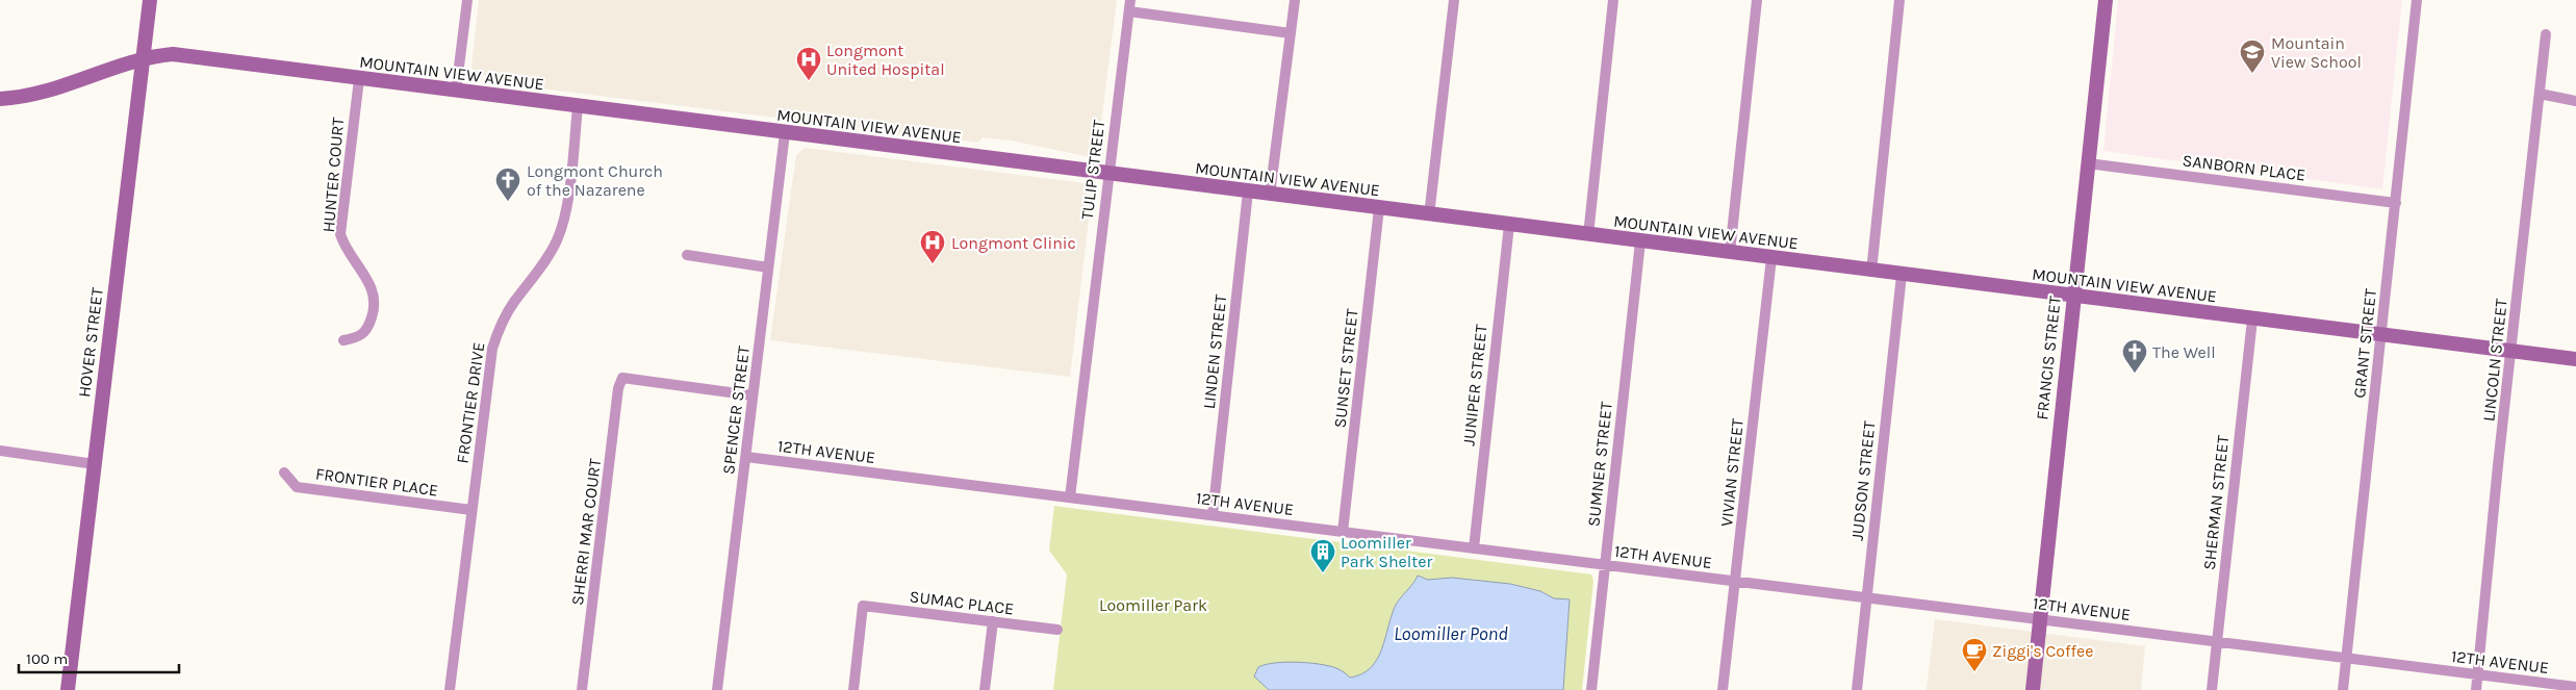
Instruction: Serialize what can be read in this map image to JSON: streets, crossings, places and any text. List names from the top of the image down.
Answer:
{
  "streets": {
    "street": [
      "MOUNTAIN VIEW AVENUE",
      "SANBORN PLACE",
      "TULIP STREET",
      "HUNTER COURT",
      "HOVER STREET",
      "GRANT STREET",
      "LINDEN STREET",
      "FRANCIS STREET",
      "LINCOLN STREET",
      "SUNSET STREET",
      "JUNIPER STREET",
      "FRONTIER DRIVE",
      "SPENCER STREET",
      "12TH AVENUE",
      "SUMNER STREET",
      "VIVIAN STREET",
      "JUDSON STREET",
      "FRONTIER PLACE",
      "SHERMAN STREET",
      "SHERRI MAR COURT",
      "SUMAC PLACE"
    ]
  },
  "crossings": [
    ["MOUNTAIN VIEW AVENUE", "TULIP STREET"],
    ["MOUNTAIN VIEW AVENUE", "HUNTER COURT"],
    ["MOUNTAIN VIEW AVENUE", "HOVER STREET"],
    ["MOUNTAIN VIEW AVENUE", "GRANT STREET"],
    ["MOUNTAIN VIEW AVENUE", "LINDEN STREET"],
    ["MOUNTAIN VIEW AVENUE", "FRANCIS STREET"],
    ["MOUNTAIN VIEW AVENUE", "LINCOLN STREET"],
    ["MOUNTAIN VIEW AVENUE", "SUNSET STREET"],
    ["MOUNTAIN VIEW AVENUE", "JUNIPER STREET"],
    ["MOUNTAIN VIEW AVENUE", "FRONTIER DRIVE"],
    ["MOUNTAIN VIEW AVENUE", "SPENCER STREET"],
    ["MOUNTAIN VIEW AVENUE", "SUMNER STREET"],
    ["MOUNTAIN VIEW AVENUE", "VIVIAN STREET"],
    ["MOUNTAIN VIEW AVENUE", "JUDSON STREET"],
    ["MOUNTAIN VIEW AVENUE", "SHERMAN STREET"],
    ["SANBORN PLACE", "GRANT STREET"],
    ["SANBORN PLACE", "FRANCIS STREET"],
    ["TULIP STREET", "12TH AVENUE"],
    ["GRANT STREET", "12TH AVENUE"],
    ["LINDEN STREET", "12TH AVENUE"],
    ["FRANCIS STREET", "12TH AVENUE"],
    ["LINCOLN STREET", "12TH AVENUE"],
    ["SUNSET STREET", "12TH AVENUE"],
    ["JUNIPER STREET", "12TH AVENUE"],
    ["FRONTIER DRIVE", "FRONTIER PLACE"],
    ["SPENCER STREET", "12TH AVENUE"],
    ["SPENCER STREET", "SHERRI MAR COURT"],
    ["12TH AVENUE", "SUMNER STREET"],
    ["12TH AVENUE", "VIVIAN STREET"],
    ["12TH AVENUE", "JUDSON STREET"],
    ["12TH AVENUE", "SHERMAN STREET"]
  ],
  "water": ["Loomiller Pond"],
  "parks": ["Loomiller Park"],
  "places": {
    "school or university": ["Mountain View School"],
    "hospital": ["Longmont United Hospital", "Longmont Clinic"],
    "church": ["Longmont Church of the Nazarene", "The Well"],
    "building": ["Loomiller Park Shelter"],
    "cafe": ["Ziggi's Coffee"]
  },
  "scale_bar": "100 m"
}
